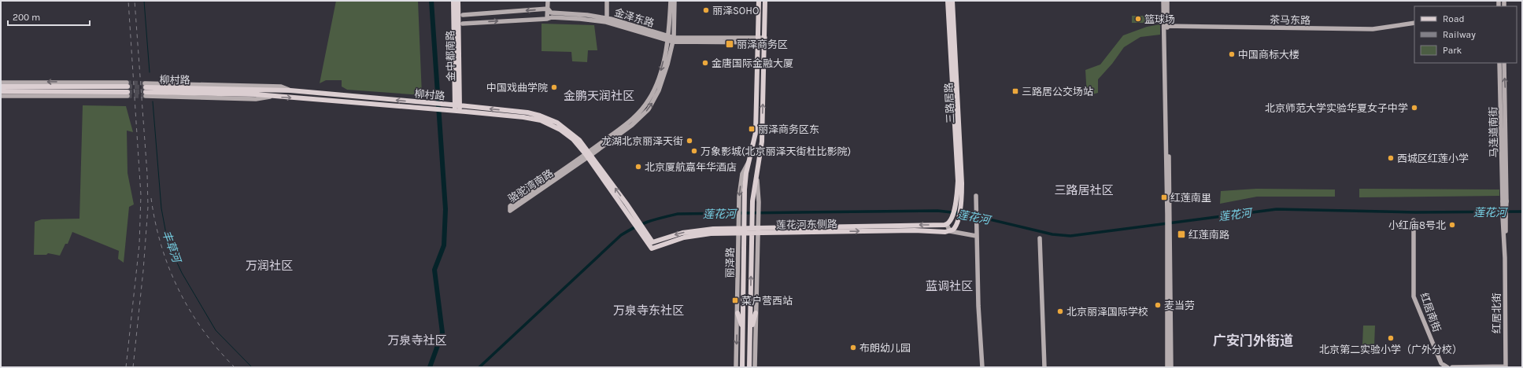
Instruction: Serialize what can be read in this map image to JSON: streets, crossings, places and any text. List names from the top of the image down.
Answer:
{
  "streets": {
    "main road": [
      "金中都南路",
      "柳村路",
      "三路居路",
      "莲花河东侧路",
      "丽泽路"
    ],
    "street": [
      "金泽东路",
      "茶马东路",
      "马连道南街",
      "骆驼湾南路",
      "红居南街",
      "红居北街"
    ]
  },
  "crossings": [
    ["金泽东路", "骆驼湾南路"],
    ["金泽东路", "丽泽路"],
    ["金中都南路", "柳村路"],
    ["柳村路", "骆驼湾南路"],
    ["柳村路", "莲花河东侧路"],
    ["马连道南街", "红居北街"],
    ["莲花河东侧路", "丽泽路"]
  ],
  "districts": [
    "金鹏天润社区",
    "三路居社区",
    "万润社区",
    "蓝调社区",
    "万泉寺东社区",
    "万泉寺社区",
    "广安门外街道"
  ],
  "water": ["莲花河", "丰草河"],
  "places": {
    "other": [
      "丽泽SOHO",
      "篮球场",
      "中国商标大楼",
      "金唐国际金融大厦",
      "中国戏曲学院",
      "北京师范大学实验华夏女子中学",
      "龙湖北京丽泽天街",
      "万象影城(北京丽泽天街杜比影院)",
      "西城区红莲小学",
      "北京厦航嘉年华酒店",
      "小红庙8号北",
      "麦当劳",
      "北京丽泽国际学校",
      "北京第二实验小学（广外分校）",
      "布朗幼儿园"
    ],
    "transit": [
      "丽泽商务区",
      "三路居公交场站",
      "丽泽商务区东",
      "红莲南里",
      "红莲南路",
      "菜户营西站"
    ]
  },
  "legend": ["Road", "Railway", "Park"],
  "scale_bar": "200 m"
}
